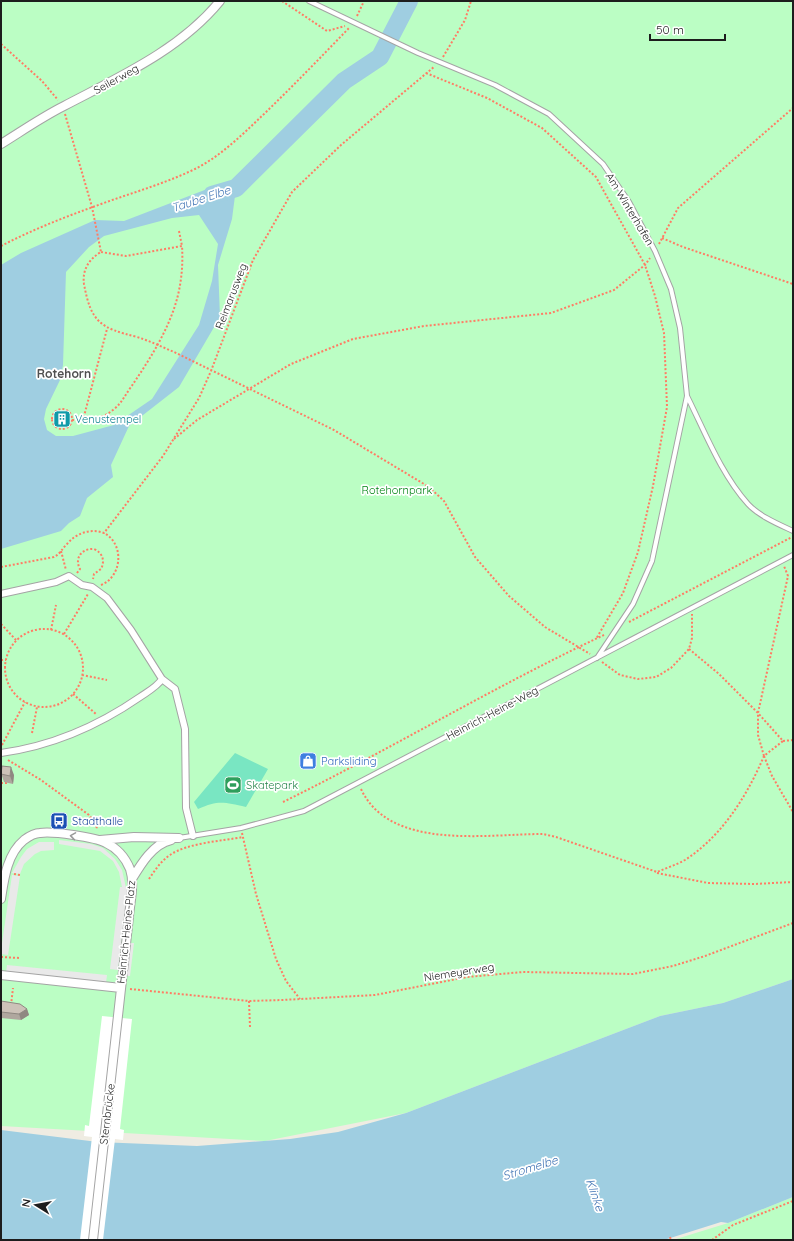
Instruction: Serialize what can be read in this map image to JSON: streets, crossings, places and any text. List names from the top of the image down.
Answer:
{
  "streets": {
    "street": [
      "Seilerweg",
      "Heinrich-Heine-Weg",
      "Heinrich-Heine-Platz",
      "Sternbrücke"
    ],
    "lane": ["Am Winterhafen"],
    "path": ["Reimarusweg", "Niemeyerweg"]
  },
  "crossings": [
    ["Am Winterhafen", "Reimarusweg"],
    ["Am Winterhafen", "Heinrich-Heine-Weg"],
    ["Heinrich-Heine-Weg", "Heinrich-Heine-Platz"],
    ["Heinrich-Heine-Platz", "Niemeyerweg"],
    ["Heinrich-Heine-Platz", "Sternbrücke"],
    ["Niemeyerweg", "Sternbrücke"]
  ],
  "districts": ["Rotehorn"],
  "water": ["Taube Elbe", "Stromelbe", "Klinke"],
  "parks": ["Rotehornpark"],
  "places": {
    "building": ["Venustempel"],
    "shop": ["Parksliding"],
    "sports": ["Skatepark"],
    "bus stop": ["Stadthalle"]
  },
  "scale_bar": "50 m",
  "north": "left"
}
